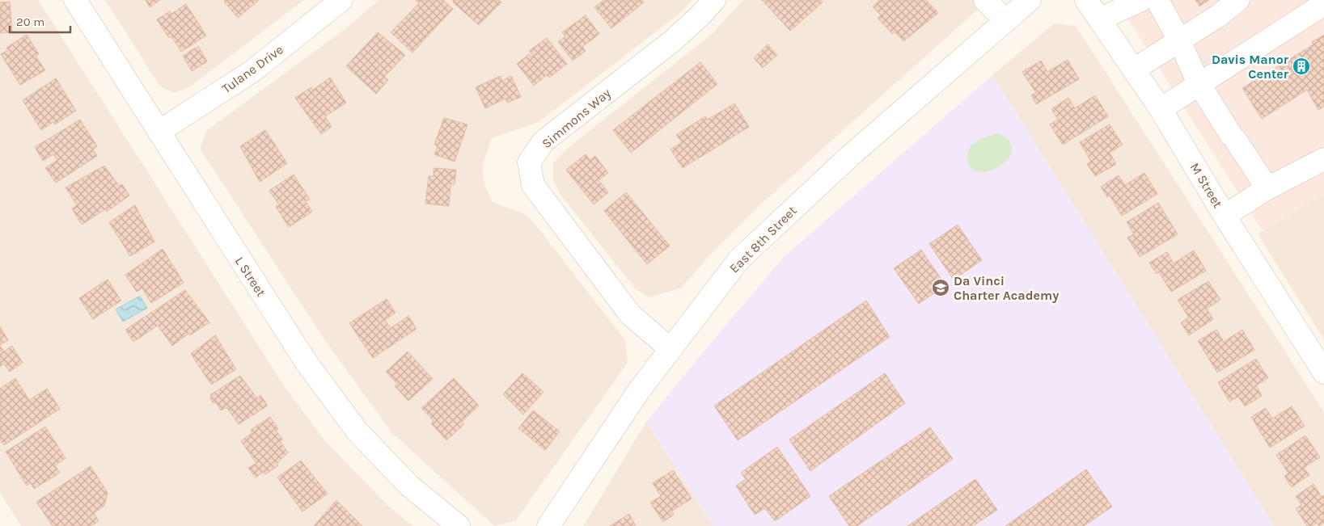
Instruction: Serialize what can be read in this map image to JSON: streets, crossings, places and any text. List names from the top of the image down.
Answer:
{
  "streets": {
    "street": [
      "Tulane Drive",
      "Simmons Way",
      "M Street",
      "East 8th Street",
      "L Street"
    ]
  },
  "crossings": [
    ["Tulane Drive", "L Street"],
    ["Simmons Way", "East 8th Street"]
  ],
  "places": {
    "building": ["Davis Manor Center"],
    "school or university": ["Da Vinci Charter Academy"]
  },
  "scale_bar": "20 m"
}
